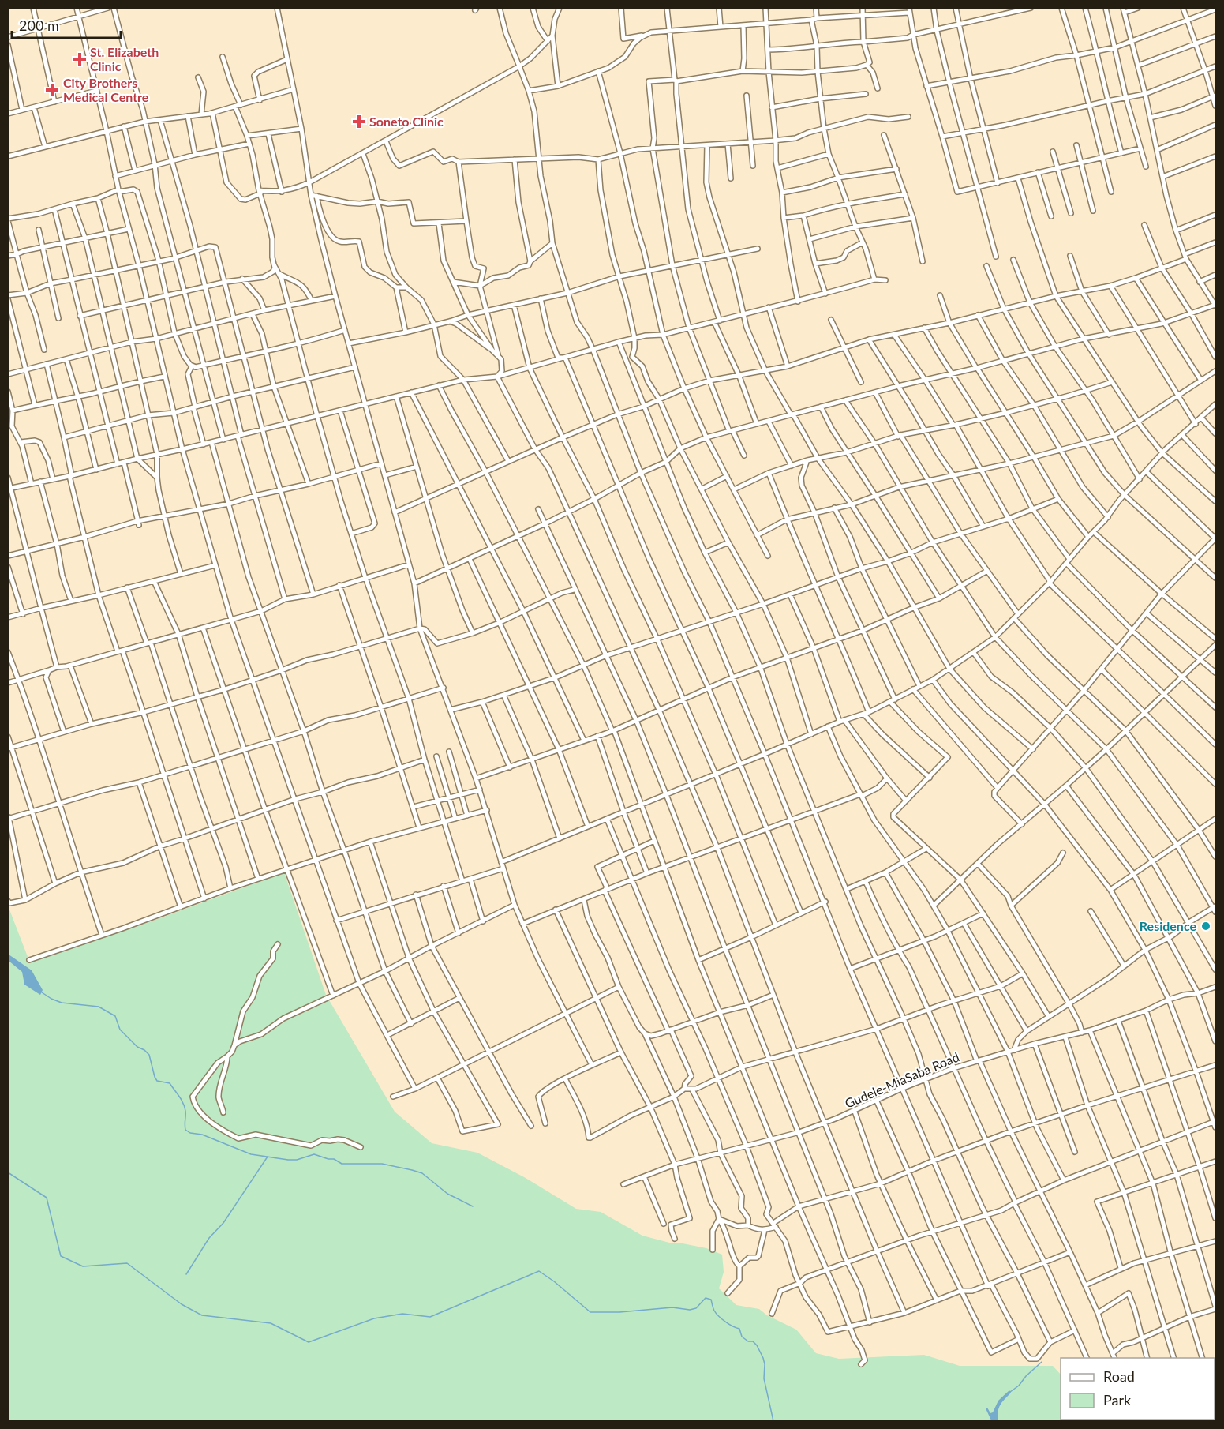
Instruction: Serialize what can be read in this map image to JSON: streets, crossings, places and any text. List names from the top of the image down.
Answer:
{
  "streets": {
    "street": ["Gudele-MiaSaba Road"]
  },
  "places": {
    "health": ["St. Elizabeth Clinic", "City Brothers Medical Centre", "Soneto Clinic"],
    "other": ["Residence"]
  },
  "legend": ["Road", "Park"],
  "scale_bar": "200 m"
}
